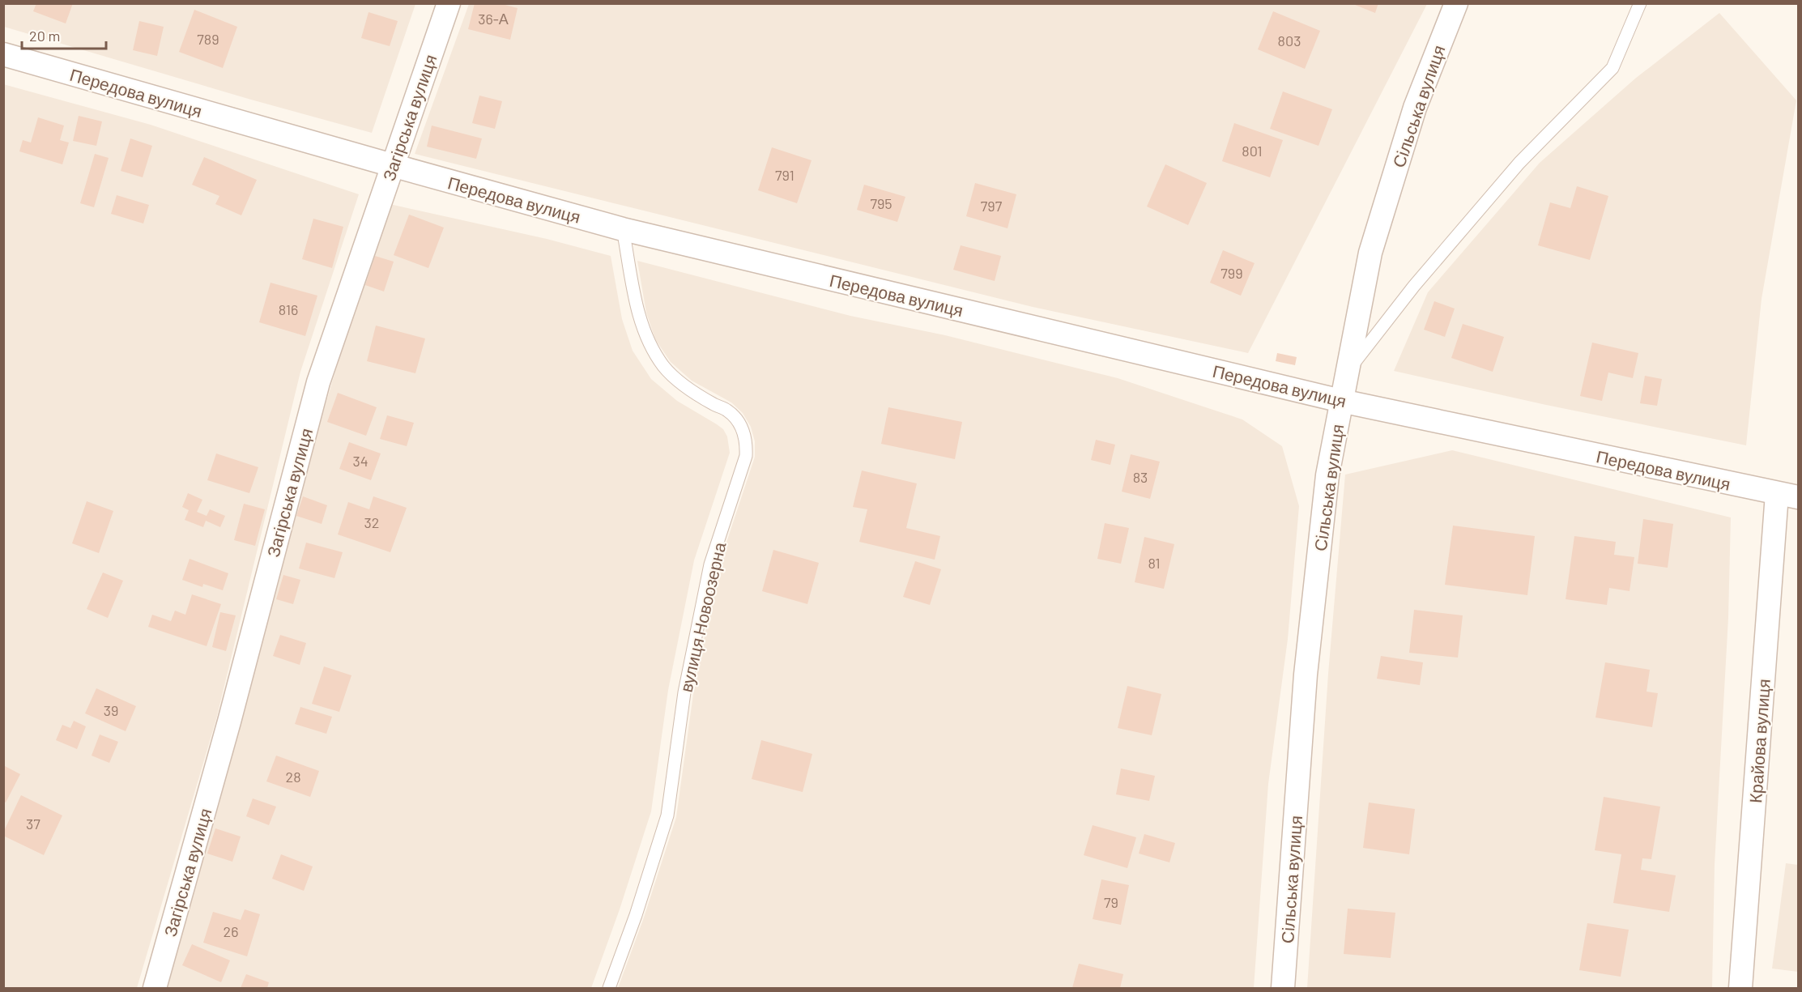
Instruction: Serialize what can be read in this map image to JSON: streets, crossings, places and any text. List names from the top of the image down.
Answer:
{
  "streets": {
    "street": [
      "Передова вулиця",
      "Сільська вулиця",
      "Загірська вулиця",
      "Крайова вулиця"
    ],
    "lane": ["вулиця Новоозерна"]
  },
  "crossings": [
    ["Передова вулиця", "Сільська вулиця"],
    ["Передова вулиця", "Загірська вулиця"],
    ["Передова вулиця", "вулиця Новоозерна"],
    ["Передова вулиця", "Крайова вулиця"]
  ],
  "house_numbers": [
    "36-А",
    "789",
    "803",
    "801",
    "791",
    "795",
    "797",
    "799",
    "816",
    "34",
    "83",
    "32",
    "81",
    "39",
    "28",
    "37",
    "79",
    "26"
  ],
  "scale_bar": "20 m"
}
